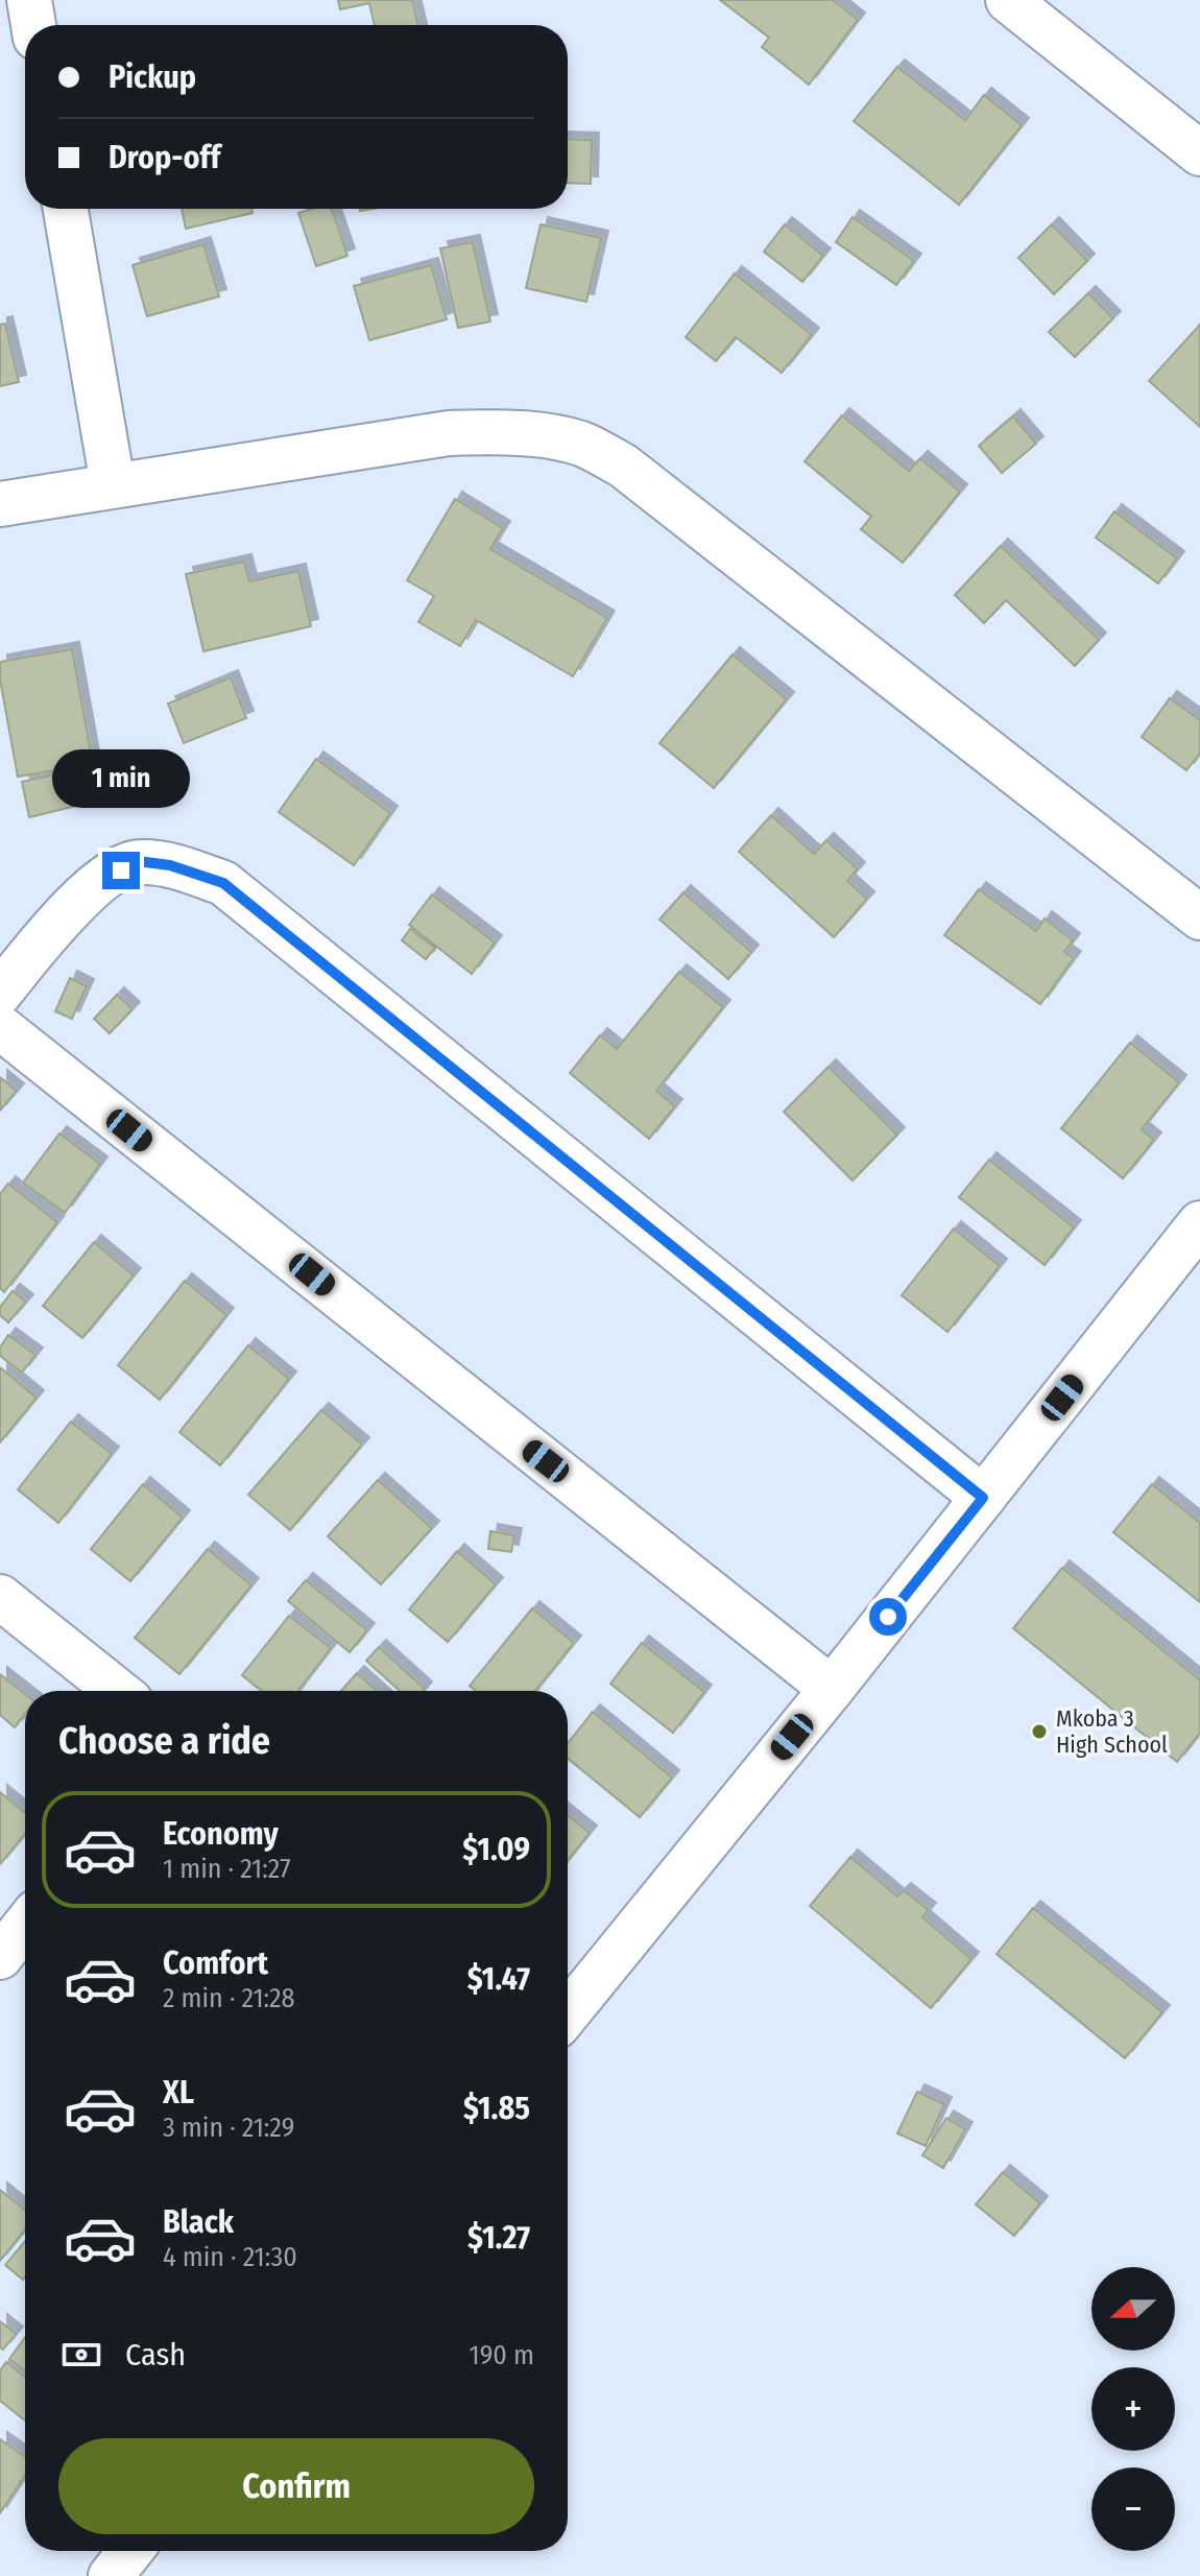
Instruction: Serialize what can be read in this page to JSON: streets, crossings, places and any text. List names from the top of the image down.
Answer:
{
  "places": ["Mkoba 3 High School"],
  "north": "left",
  "page": {
    "banner": ["Pickup", "Drop-off"],
    "bubble": "1 min",
    "heading": "Choose a ride",
    "list": [
      {
        "name": "Economy",
        "note": "1 min · 21:27",
        "value": "$1.09"
      },
      {
        "name": "Comfort",
        "note": "2 min · 21:28",
        "value": "$1.47"
      },
      {
        "name": "XL",
        "note": "3 min · 21:29",
        "value": "$1.85"
      },
      {
        "name": "Black",
        "note": "4 min · 21:30",
        "value": "$1.27"
      }
    ],
    "map_buttons": ["+", "−"],
    "pay": ["Cash", "190 m"],
    "buttons": "Confirm"
  }
}
